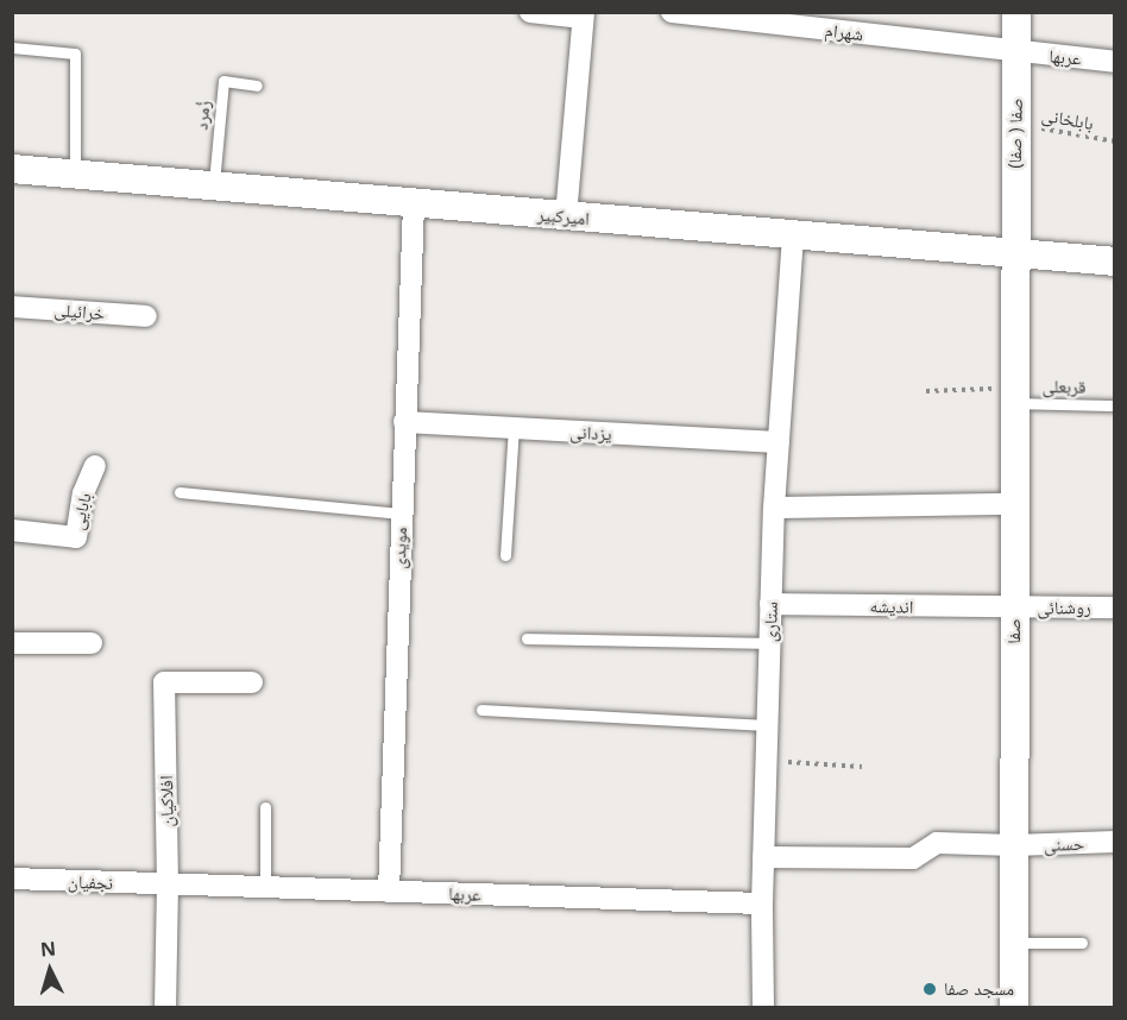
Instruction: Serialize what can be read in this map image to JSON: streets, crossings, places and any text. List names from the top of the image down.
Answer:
{
  "streets": {
    "street": [
      "شهرام",
      "عربها",
      "صفا ( صفا)",
      "امیرکبیر",
      "خرائیلی",
      "یزدانی",
      "بابایی",
      "مویدی",
      "اندیشه",
      "روشنائی",
      "ستاری",
      "صفا",
      "افلاکیان",
      "حسنی",
      "نجفیان"
    ],
    "lane": ["زُمرد", "قربعلی"],
    "path": ["بابلخانی"]
  },
  "crossings": [
    ["شهرام", "عربها"],
    ["شهرام", "صفا ( صفا)"],
    ["عربها", "صفا ( صفا)"],
    ["عربها", "مویدی"],
    ["عربها", "ستاری"],
    ["عربها", "افلاکیان"],
    ["عربها", "نجفیان"],
    ["زُمرد", "امیرکبیر"],
    ["بابلخانی", "صفا ( صفا)"],
    ["صفا ( صفا)", "امیرکبیر"],
    ["صفا ( صفا)", "صفا"],
    ["امیرکبیر", "مویدی"],
    ["امیرکبیر", "ستاری"],
    ["امیرکبیر", "صفا"],
    ["قربعلی", "صفا"],
    ["یزدانی", "مویدی"],
    ["یزدانی", "ستاری"],
    ["اندیشه", "روشنائی"],
    ["اندیشه", "ستاری"],
    ["اندیشه", "صفا"],
    ["روشنائی", "صفا"],
    ["ستاری", "حسنی"],
    ["صفا", "حسنی"],
    ["افلاکیان", "نجفیان"]
  ],
  "places": ["مسجد صفا"],
  "north": "top"
}
